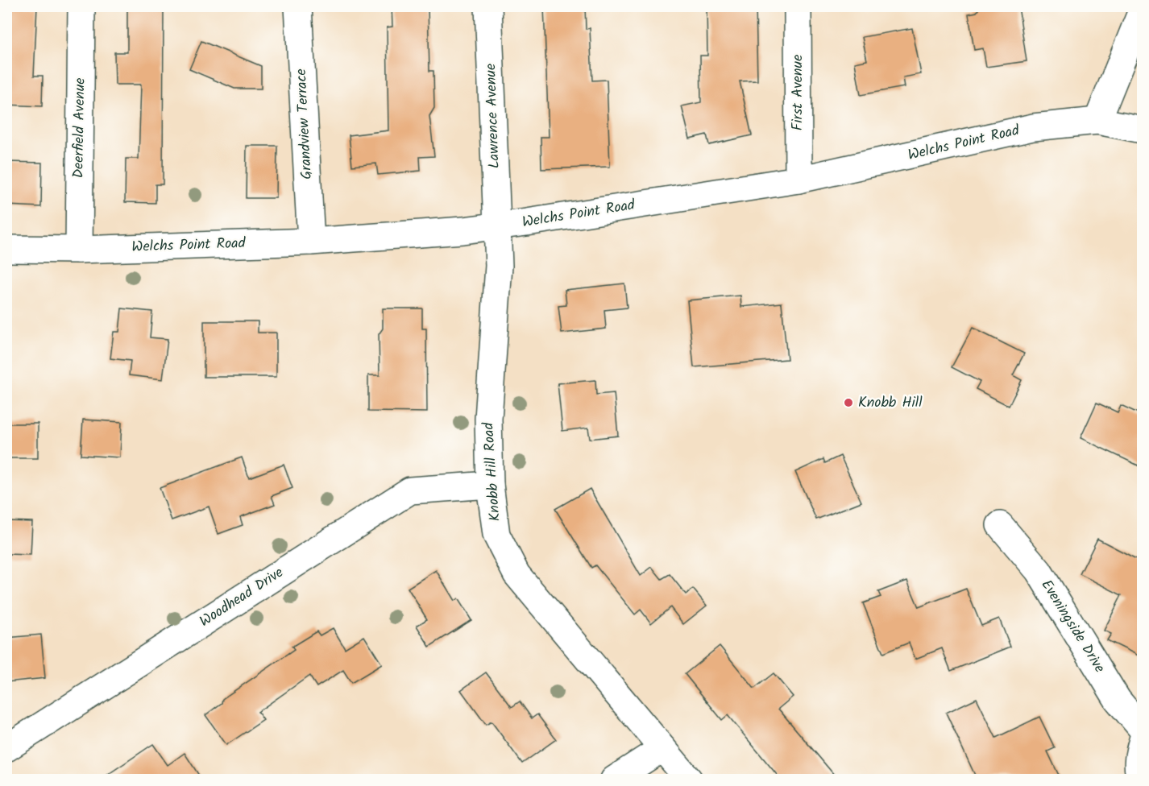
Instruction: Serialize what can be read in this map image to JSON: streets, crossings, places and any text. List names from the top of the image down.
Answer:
{
  "streets": {
    "street": [
      "First Avenue",
      "Lawrence Avenue",
      "Grandview Terrace",
      "Deerfield Avenue",
      "Welchs Point Road",
      "Knobb Hill Road",
      "Woodhead Drive",
      "Eveningside Drive"
    ]
  },
  "crossings": [
    ["First Avenue", "Welchs Point Road"],
    ["Lawrence Avenue", "Welchs Point Road"],
    ["Lawrence Avenue", "Knobb Hill Road"],
    ["Grandview Terrace", "Welchs Point Road"],
    ["Deerfield Avenue", "Welchs Point Road"],
    ["Welchs Point Road", "Knobb Hill Road"],
    ["Knobb Hill Road", "Woodhead Drive"]
  ],
  "places": ["Knobb Hill"]
}
